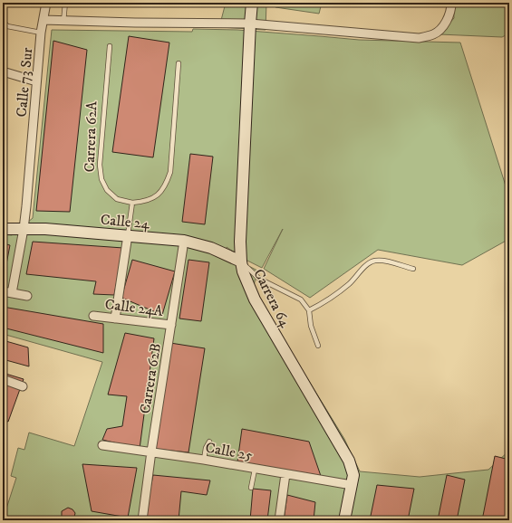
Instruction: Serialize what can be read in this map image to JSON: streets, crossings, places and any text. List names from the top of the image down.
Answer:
{
  "streets": {
    "street": [
      "Calle 73 Sur",
      "Calle 24",
      "Carrera 64",
      "Calle 24A",
      "Carrera 62B",
      "Calle 25"
    ],
    "lane": ["Carrera 62A"]
  },
  "crossings": [
    ["Calle 73 Sur", "Calle 24"],
    ["Calle 24", "Carrera 64"],
    ["Calle 24", "Carrera 62B"],
    ["Carrera 64", "Calle 25"],
    ["Calle 24A", "Carrera 62B"],
    ["Carrera 62B", "Calle 25"]
  ]
}
